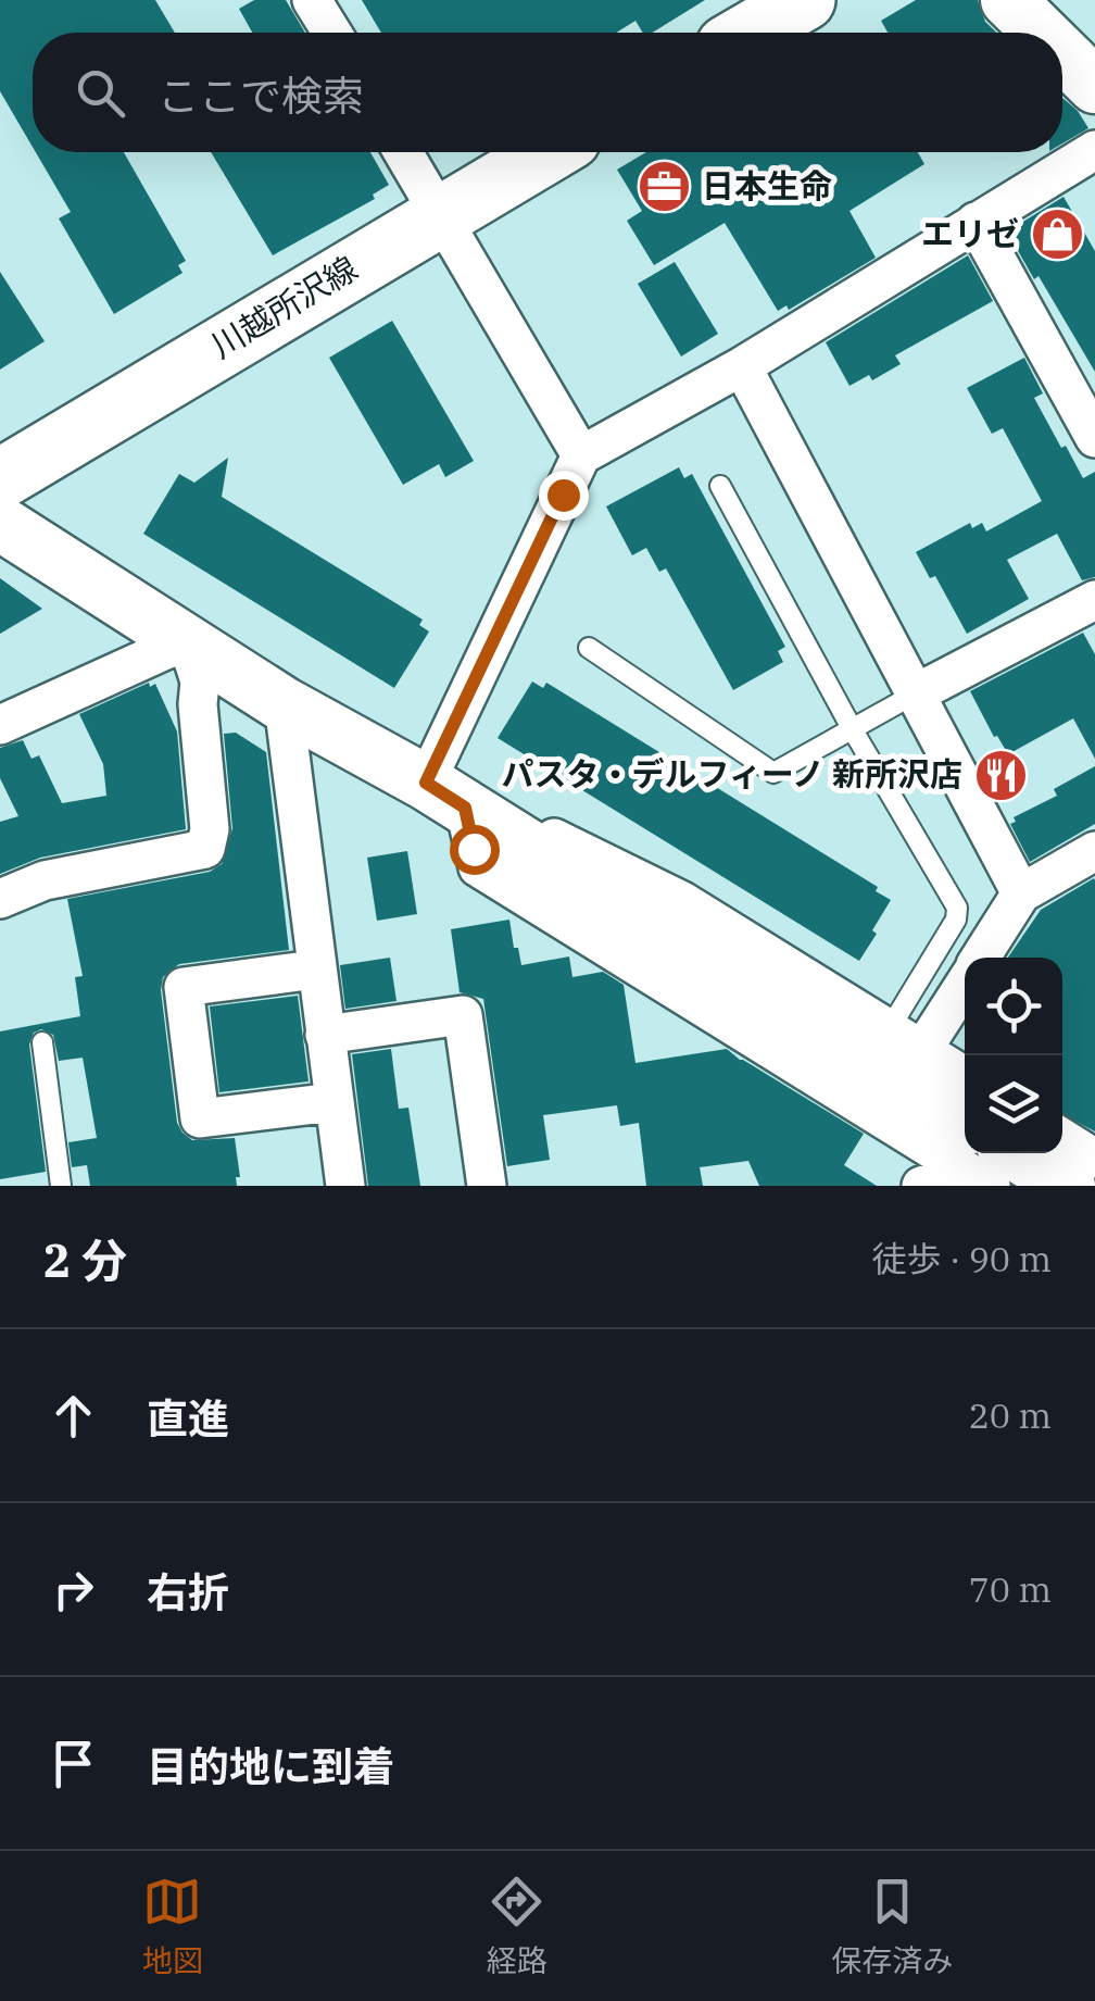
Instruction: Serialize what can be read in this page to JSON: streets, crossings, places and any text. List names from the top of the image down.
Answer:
{
  "streets": {
    "main road": ["川越所沢線"]
  },
  "places": {
    "office": ["日本生命"],
    "shop": ["エリゼ"],
    "restaurant": ["パスタ・デルフィーノ 新所沢店"]
  },
  "page": {
    "search": "ここで検索",
    "heading": ["2 分", "徒歩 · 90 m"],
    "list": [
      ["直進", "20 m"],
      ["右折", "70 m"],
      "目的地に到着"
    ],
    "nav": ["地図", "経路", "保存済み"]
  }
}
